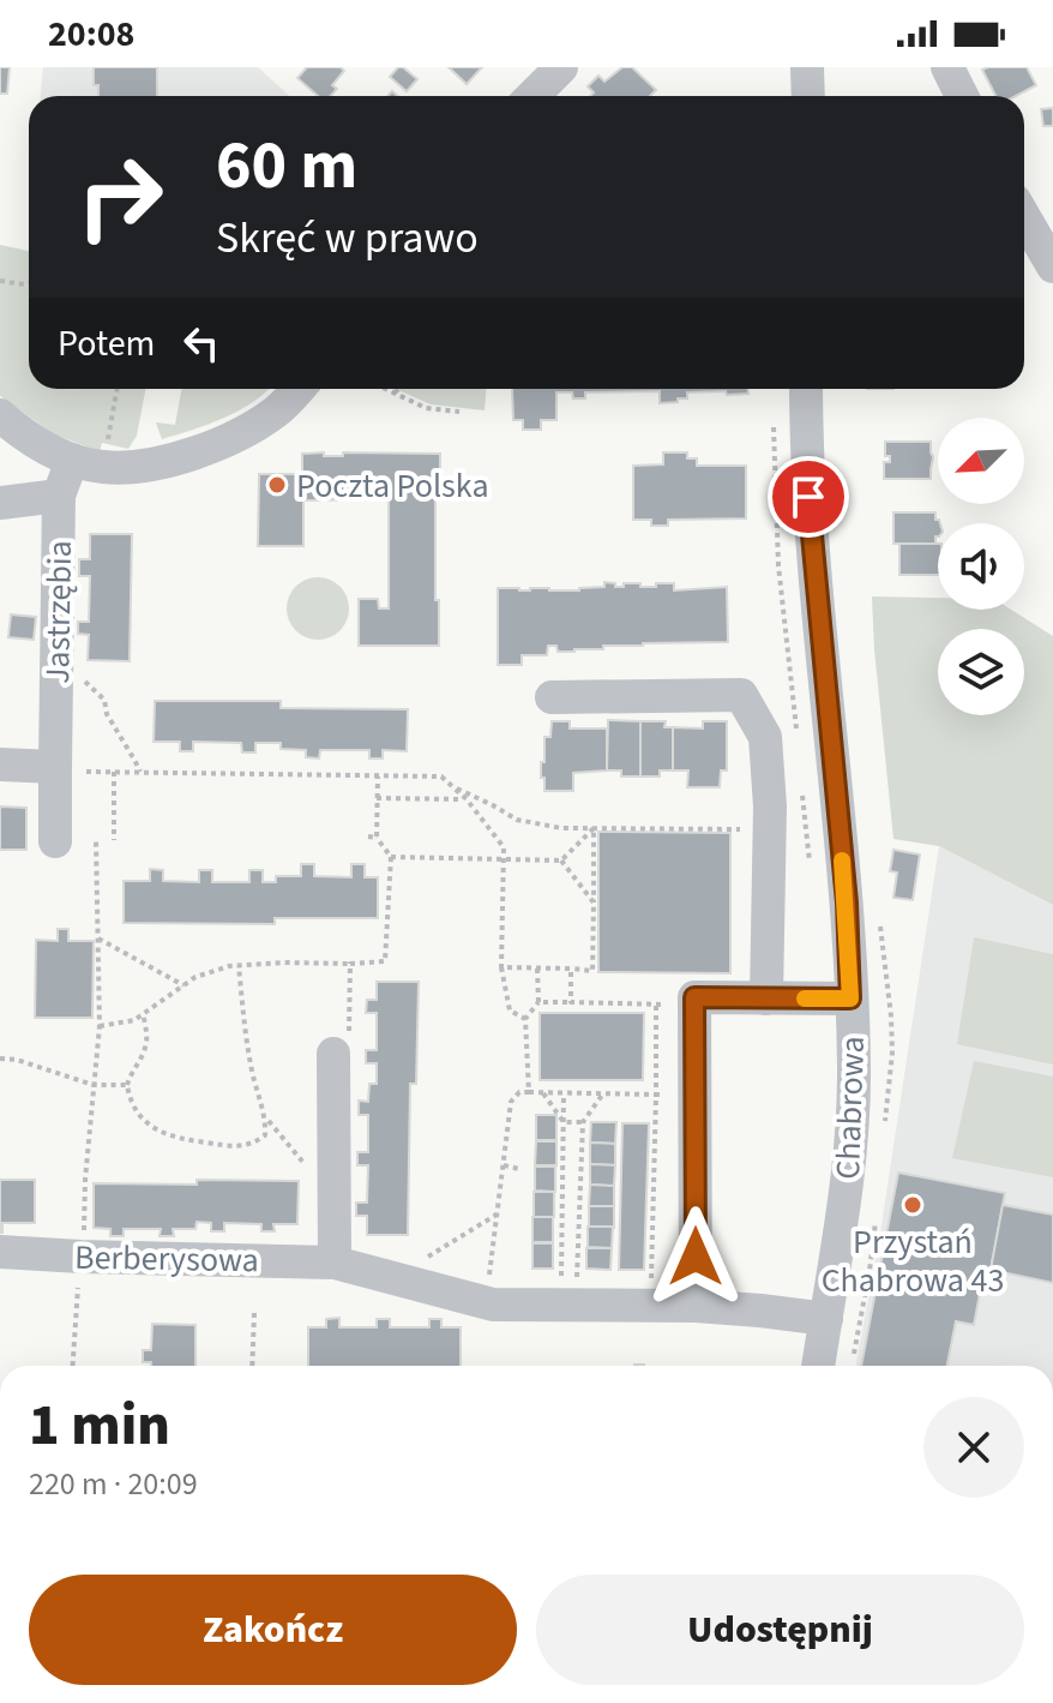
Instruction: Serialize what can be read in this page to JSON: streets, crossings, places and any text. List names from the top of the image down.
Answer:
{
  "streets": {
    "street": ["Jastrzębia", "Chabrowa", "Berberysowa"]
  },
  "crossings": [
    ["Chabrowa", "Berberysowa"]
  ],
  "places": ["Poczta Polska", "Przystań Chabrowa 43"],
  "north": "bottom left",
  "page": {
    "status": "20:08",
    "turn": ["60 m", "Skręć w prawo"],
    "then": "Potem",
    "heading": ["1 min", "220 m · 20:09"],
    "buttons": ["Zakończ", "Udostępnij"]
  }
}
